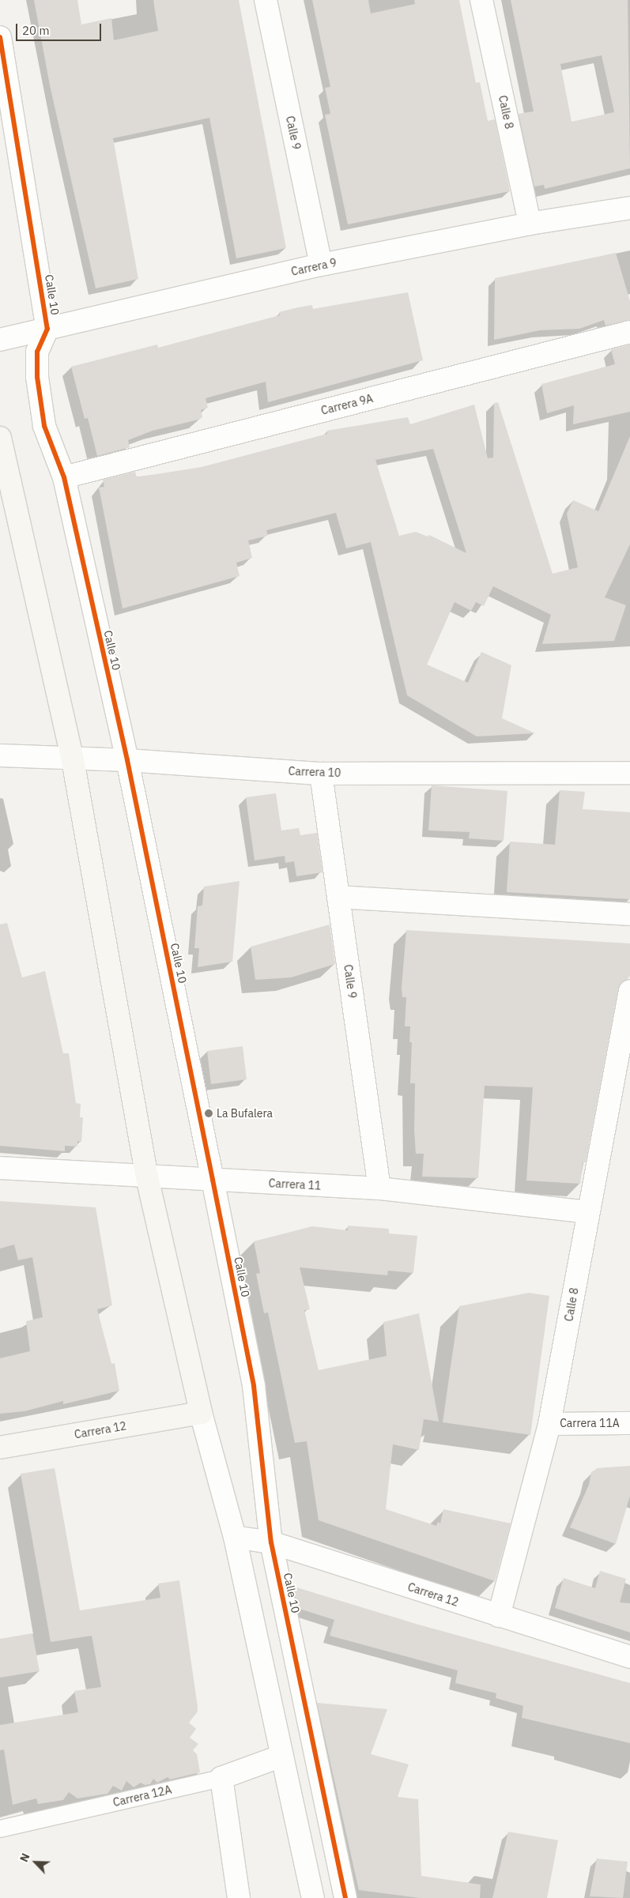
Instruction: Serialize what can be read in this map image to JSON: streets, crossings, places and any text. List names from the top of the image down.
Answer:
{
  "streets": {
    "main road": ["Carrera 12"],
    "street": [
      "Calle 8",
      "Calle 9",
      "Carrera 9",
      "Calle 10",
      "Carrera 9A",
      "Carrera 10",
      "Carrera 11",
      "Carrera 11A",
      "Carrera 12A"
    ]
  },
  "crossings": [
    ["Calle 8", "Carrera 9"],
    ["Calle 8", "Carrera 11"],
    ["Calle 8", "Carrera 11A"],
    ["Calle 8", "Carrera 12"],
    ["Calle 9", "Carrera 9"],
    ["Calle 9", "Carrera 10"],
    ["Calle 9", "Carrera 11"],
    ["Carrera 9", "Calle 10"],
    ["Calle 10", "Carrera 9A"],
    ["Calle 10", "Carrera 10"],
    ["Calle 10", "Carrera 11"],
    ["Calle 10", "Carrera 12"]
  ],
  "places": ["La Bufalera"],
  "scale_bar": "20 m",
  "north": "top left"
}
